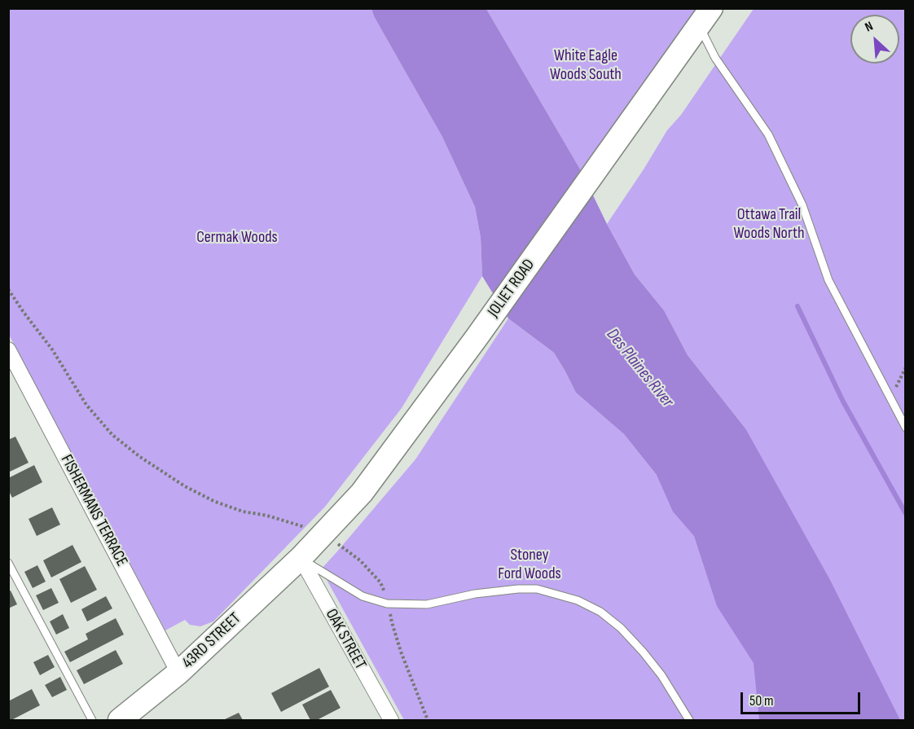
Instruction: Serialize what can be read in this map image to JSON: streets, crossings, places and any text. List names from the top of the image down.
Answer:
{
  "streets": {
    "main road": ["JOLIET ROAD", "43RD STREET"],
    "street": ["FISHERMANS TERRACE", "OAK STREET"]
  },
  "crossings": [
    ["JOLIET ROAD", "OAK STREET"],
    ["JOLIET ROAD", "43RD STREET"],
    ["FISHERMANS TERRACE", "43RD STREET"],
    ["OAK STREET", "43RD STREET"]
  ],
  "water": ["Des Plaines River"],
  "parks": [
    "White Eagle Woods South",
    "Ottawa Trail Woods North",
    "Cermak Woods",
    "Stoney Ford Woods"
  ],
  "scale_bar": "50 m",
  "north": "top left"
}
